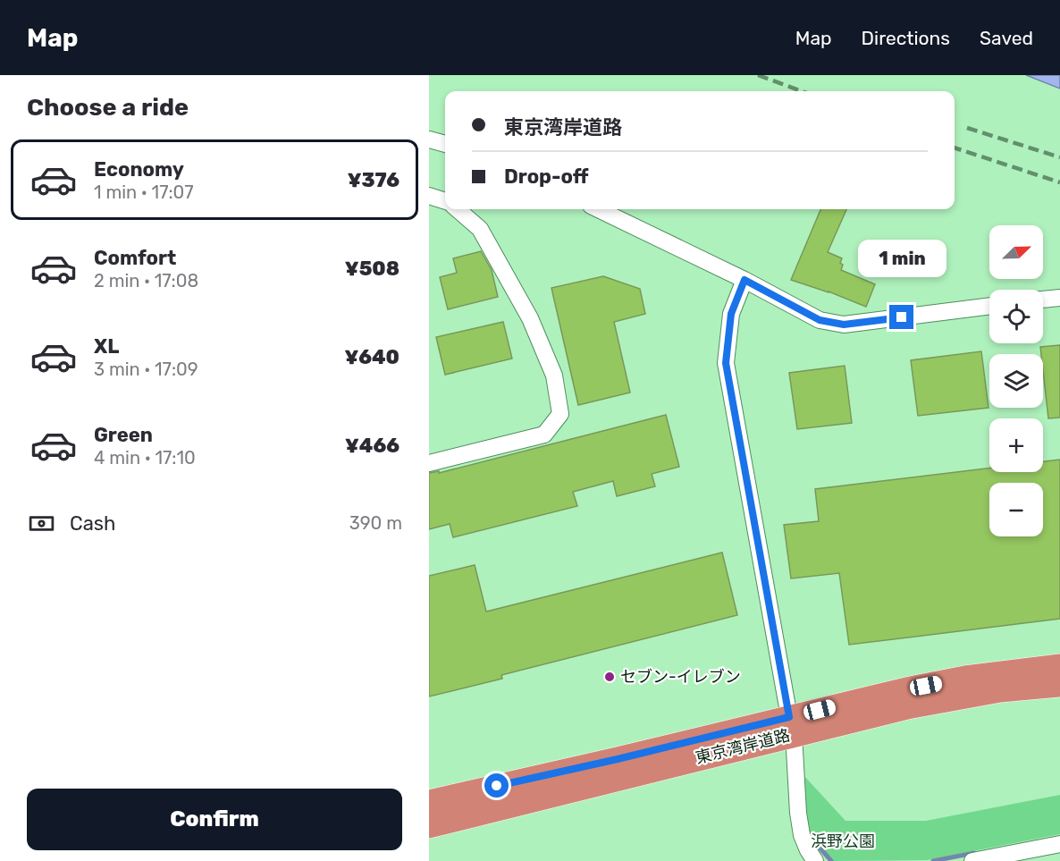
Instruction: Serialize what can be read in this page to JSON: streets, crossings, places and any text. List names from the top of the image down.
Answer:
{
  "streets": {
    "highway": ["東京湾岸道路"]
  },
  "parks": ["浜野公園"],
  "places": ["セブン-イレブン"],
  "north": "top right",
  "page": {
    "header": "Map",
    "nav": ["Map", "Directions", "Saved"],
    "heading": "Choose a ride",
    "banner": ["東京湾岸道路", "Drop-off"],
    "list": [
      {
        "name": "Economy",
        "note": "1 min · 17:07",
        "value": "¥376"
      },
      {
        "name": "Comfort",
        "note": "2 min · 17:08",
        "value": "¥508"
      },
      {
        "name": "XL",
        "note": "3 min · 17:09",
        "value": "¥640"
      },
      {
        "name": "Green",
        "note": "4 min · 17:10",
        "value": "¥466"
      }
    ],
    "map_buttons": ["+", "−"],
    "bubble": "1 min",
    "pay": ["Cash", "390 m"],
    "buttons": "Confirm"
  }
}
